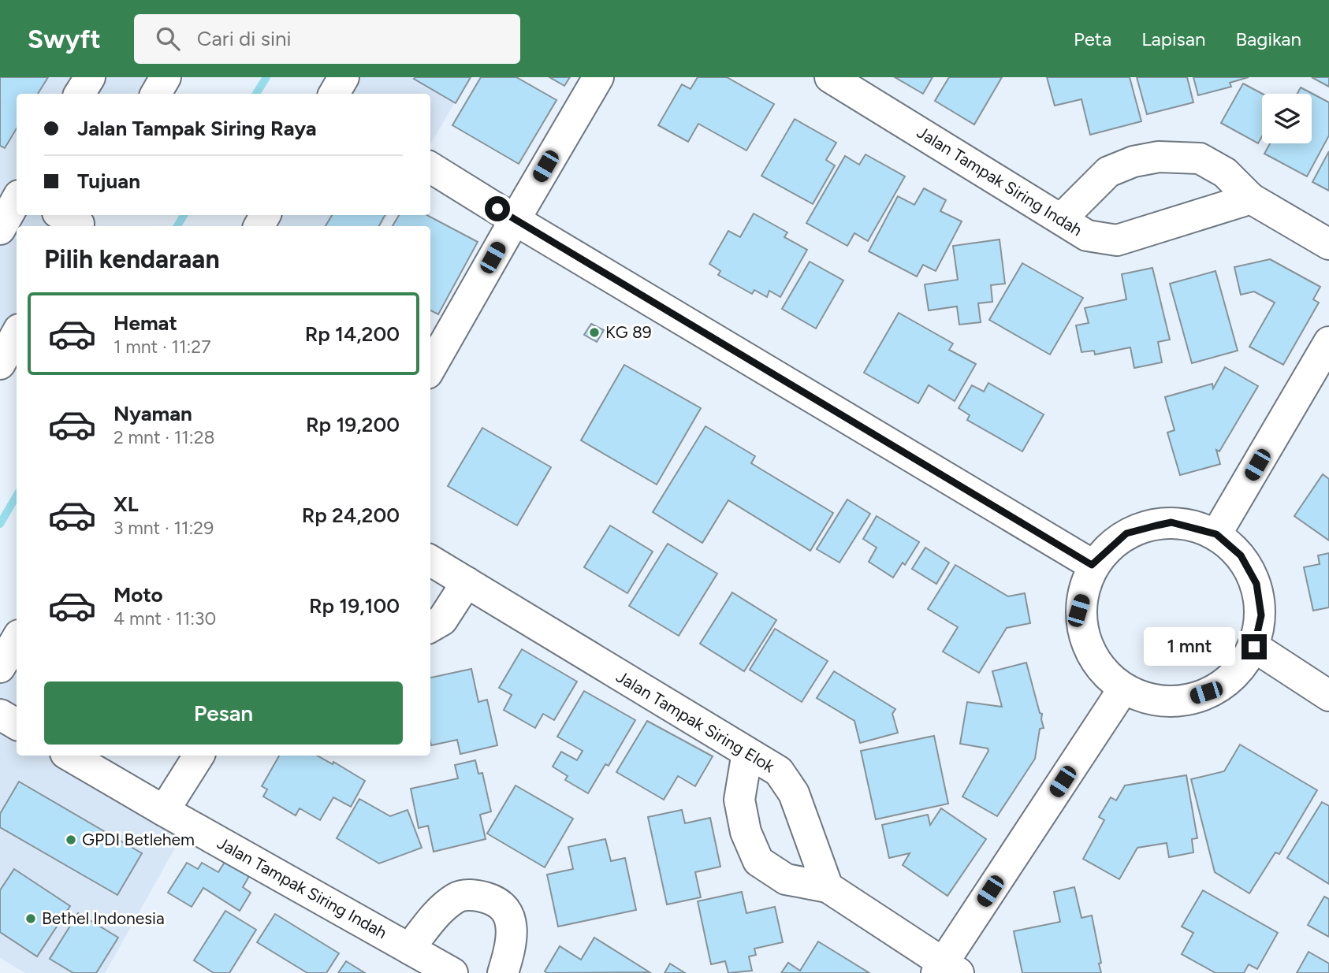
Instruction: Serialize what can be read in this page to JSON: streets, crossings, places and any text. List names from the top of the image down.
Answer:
{
  "streets": {
    "street": ["Jalan Tampak Siring Indah", "Jalan Tampak Siring Elok"]
  },
  "places": ["KG 89", "GPDI Betlehem", "Bethel Indonesia"],
  "page": {
    "header": "Swyft",
    "search": "Cari di sini",
    "nav": ["Peta", "Lapisan", "Bagikan"],
    "banner": ["Jalan Tampak Siring Raya", "Tujuan"],
    "heading": "Pilih kendaraan",
    "list": [
      {
        "name": "Hemat",
        "note": "1 mnt · 11:27",
        "value": "Rp 14,200"
      },
      {
        "name": "Nyaman",
        "note": "2 mnt · 11:28",
        "value": "Rp 19,200"
      },
      {
        "name": "XL",
        "note": "3 mnt · 11:29",
        "value": "Rp 24,200"
      },
      {
        "name": "Moto",
        "note": "4 mnt · 11:30",
        "value": "Rp 19,100"
      }
    ],
    "bubble": "1 mnt",
    "buttons": "Pesan"
  }
}
